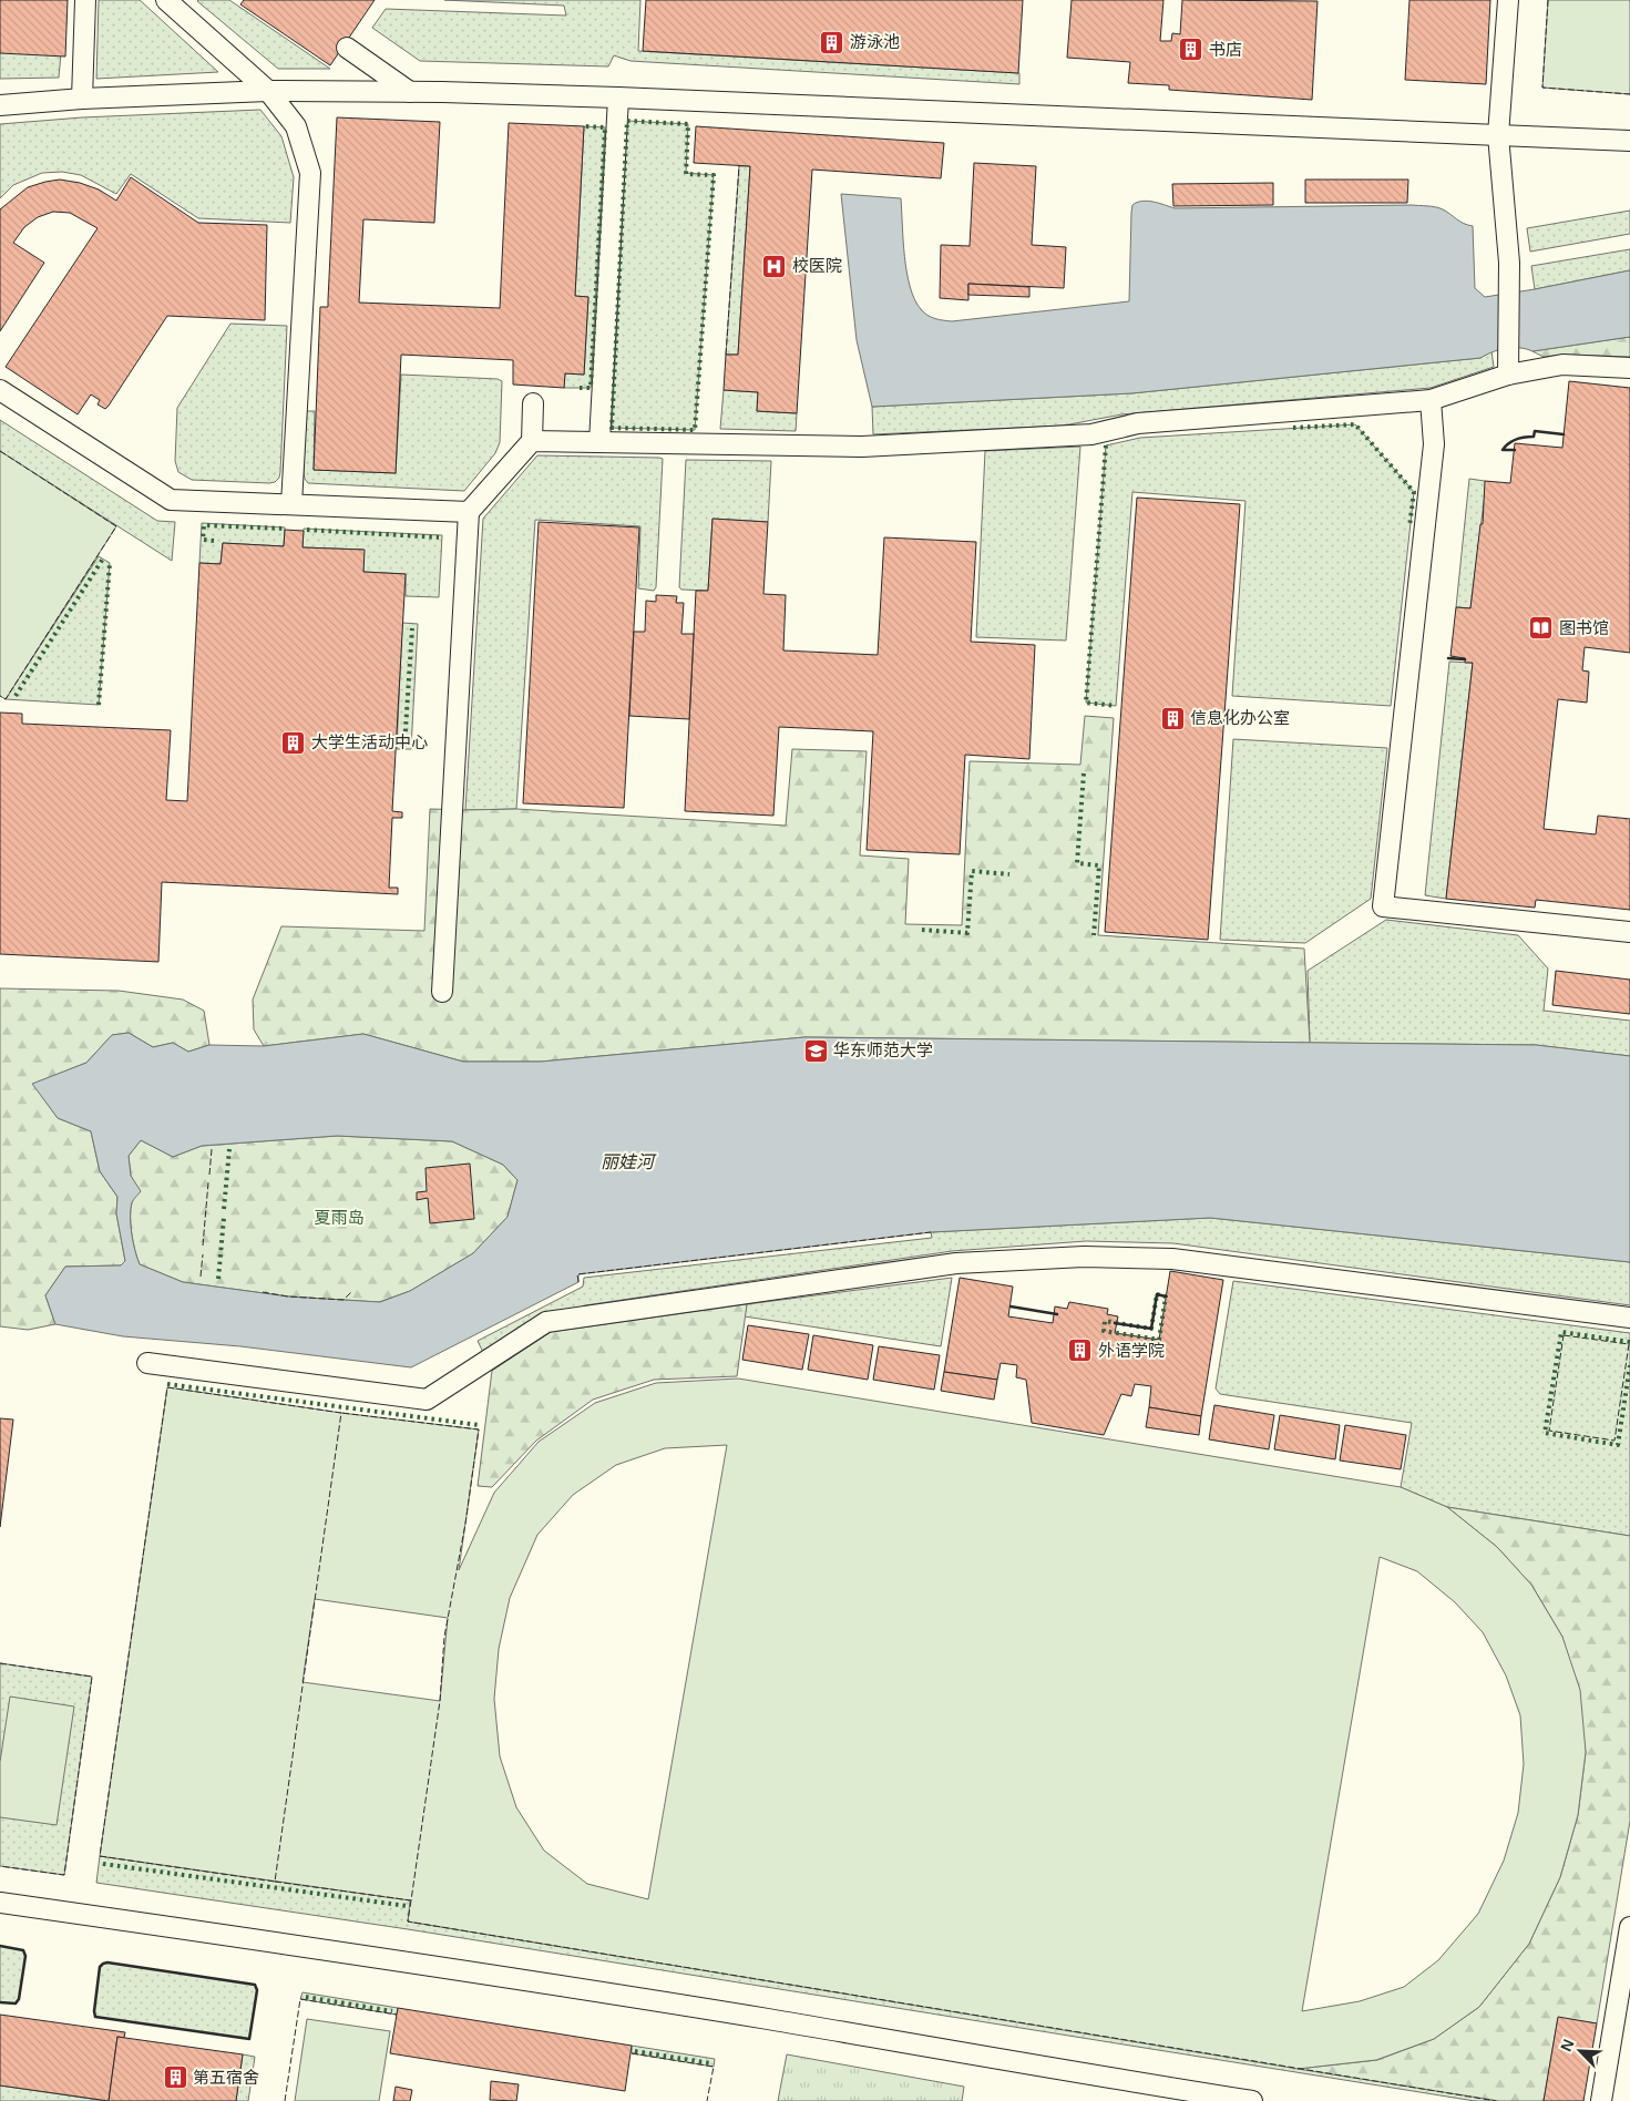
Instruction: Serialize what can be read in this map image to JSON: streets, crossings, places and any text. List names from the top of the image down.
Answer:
{
  "water": ["丽娃河"],
  "parks": ["夏雨岛"],
  "places": {
    "building": [
      "游泳池",
      "书店",
      "信息化办公室",
      "大学生活动中心",
      "外语学院",
      "第五宿舍"
    ],
    "hospital": ["校医院"],
    "library": ["图书馆"],
    "school or university": ["华东师范大学"]
  },
  "north": "top left"
}
